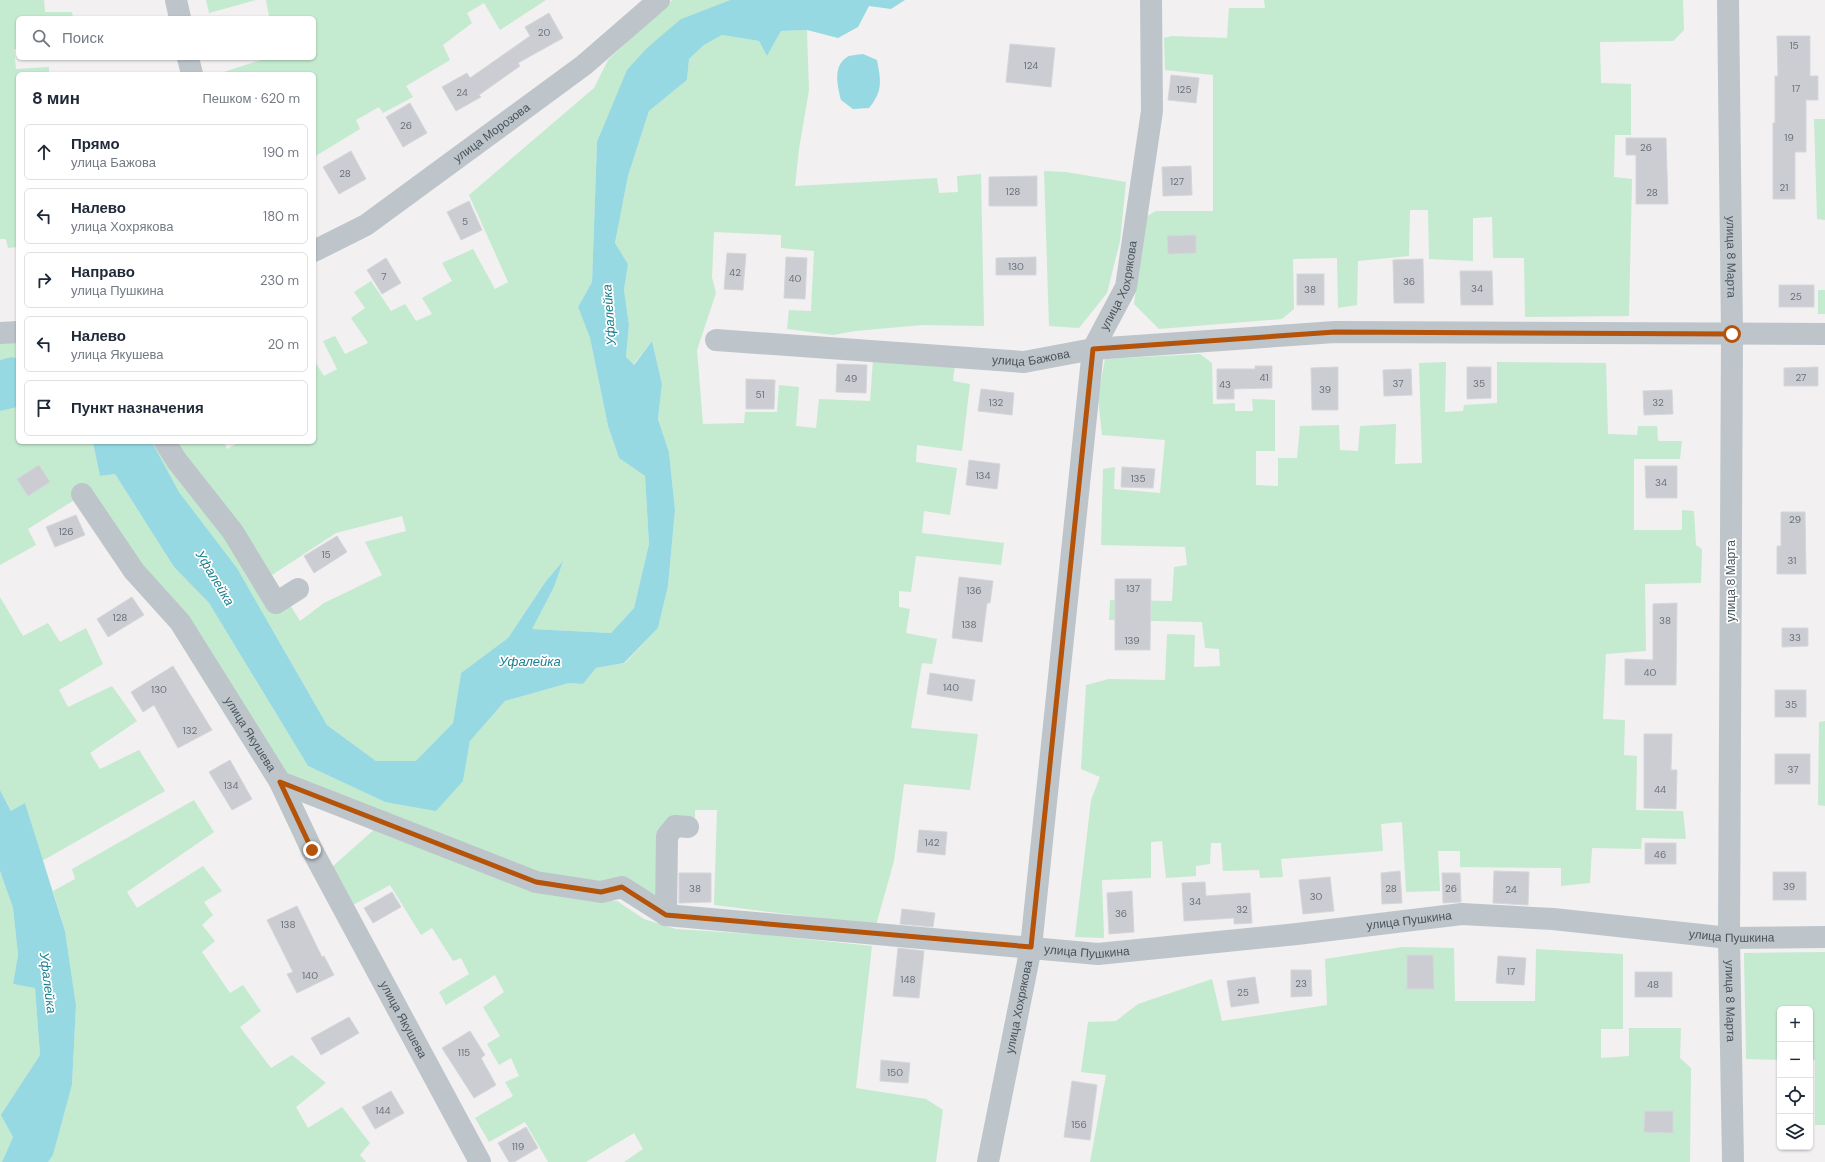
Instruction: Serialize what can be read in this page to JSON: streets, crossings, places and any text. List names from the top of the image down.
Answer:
{
  "streets": {
    "street": [
      "улица Морозова",
      "улица 8 Марта",
      "улица Хохрякова",
      "улица Бажова",
      "улица Якушева",
      "улица Пушкина"
    ]
  },
  "crossings": [
    ["улица 8 Марта", "улица Бажова"],
    ["улица 8 Марта", "улица Пушкина"],
    ["улица Хохрякова", "улица Бажова"],
    ["улица Хохрякова", "улица Пушкина"],
    ["улица Якушева", "улица Пушкина"]
  ],
  "water": ["Уфалейка"],
  "house_numbers": [
    "20",
    "15",
    "124",
    "17",
    "125",
    "24",
    "26",
    "19",
    "26",
    "28",
    "127",
    "21",
    "128",
    "28",
    "5",
    "130",
    "42",
    "7",
    "40",
    "36",
    "34",
    "38",
    "25",
    "41",
    "27",
    "49",
    "37",
    "35",
    "43",
    "39",
    "51",
    "132",
    "32",
    "134",
    "135",
    "34",
    "29",
    "126",
    "15",
    "31",
    "137",
    "136",
    "128",
    "38",
    "138",
    "33",
    "139",
    "40",
    "140",
    "130",
    "35",
    "132",
    "37",
    "134",
    "44",
    "142",
    "46",
    "39",
    "38",
    "28",
    "26",
    "24",
    "30",
    "34",
    "32",
    "36",
    "138",
    "17",
    "140",
    "148",
    "23",
    "48",
    "25",
    "115",
    "150",
    "144",
    "156",
    "119"
  ],
  "page": {
    "search": "Поиск",
    "heading": ["8 мин", "Пешком · 620 m"],
    "list": [
      ["Прямо", "улица Бажова", "190 m"],
      ["Налево", "улица Хохрякова", "180 m"],
      ["Направо", "улица Пушкина", "230 m"],
      ["Налево", "улица Якушева", "20 m"],
      "Пункт назначения"
    ],
    "map_buttons": ["+", "−"]
  }
}
